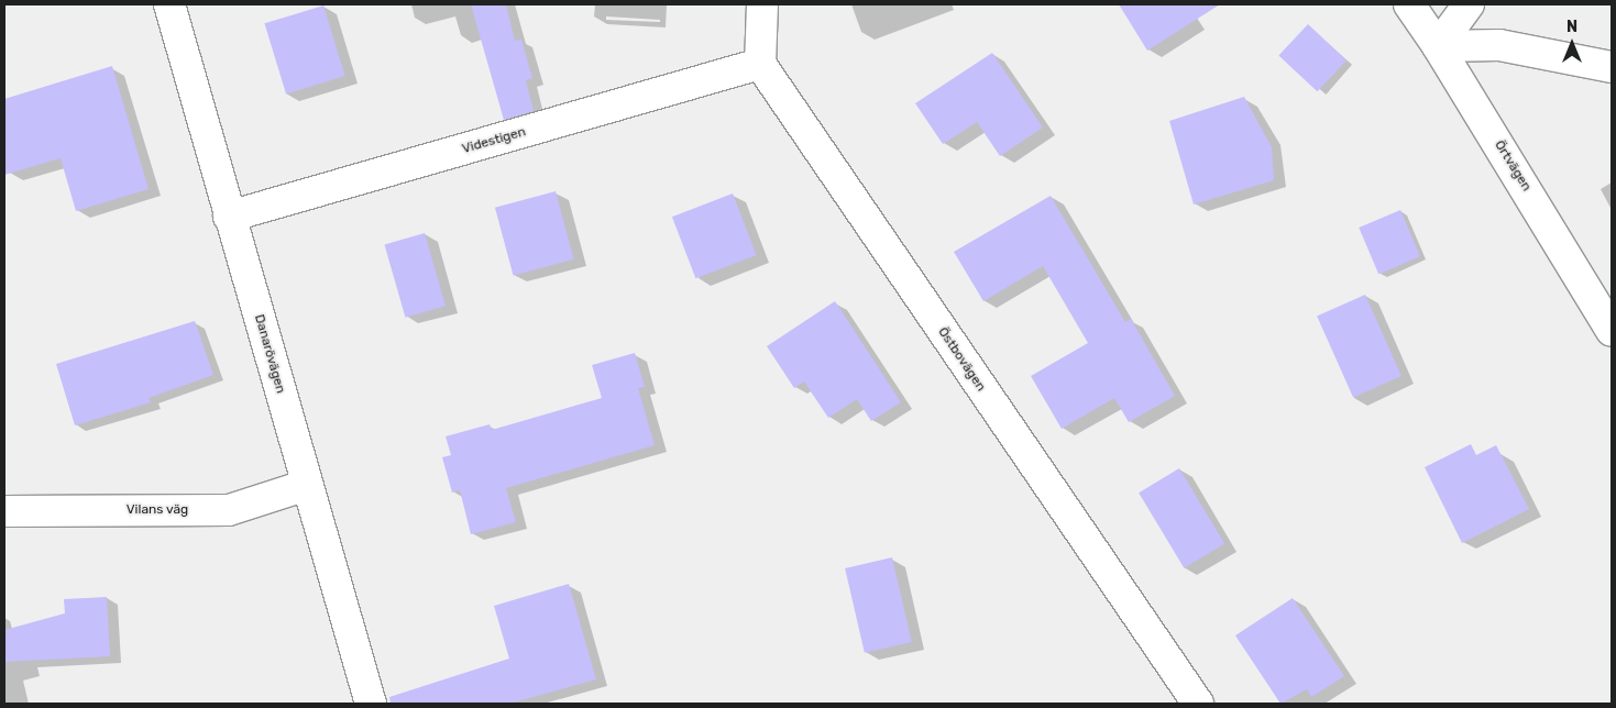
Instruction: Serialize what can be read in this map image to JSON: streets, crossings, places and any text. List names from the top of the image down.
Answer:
{
  "streets": {
    "street": [
      "Videstigen",
      "Örtvägen",
      "Danarövägen",
      "Östbovägen",
      "Vilans väg"
    ]
  },
  "crossings": [
    ["Videstigen", "Danarövägen"],
    ["Videstigen", "Östbovägen"],
    ["Danarövägen", "Vilans väg"]
  ],
  "north": "top"
}
